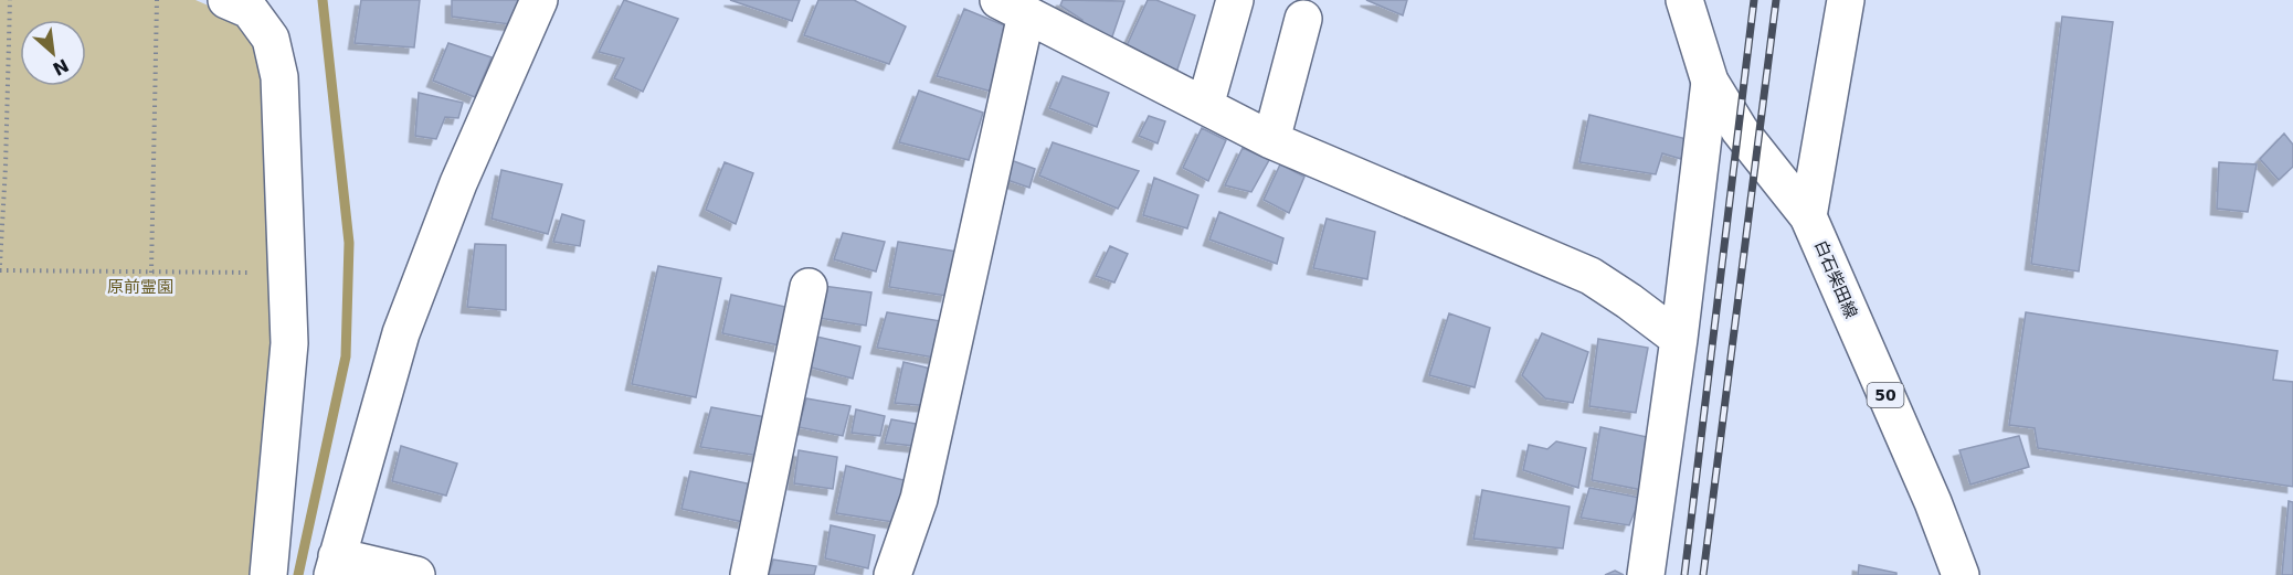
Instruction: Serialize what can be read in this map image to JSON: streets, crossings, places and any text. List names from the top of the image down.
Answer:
{
  "streets": {
    "street": ["白石柴田線", "50"]
  },
  "parks": ["原前霊園"],
  "north": "bottom right"
}
